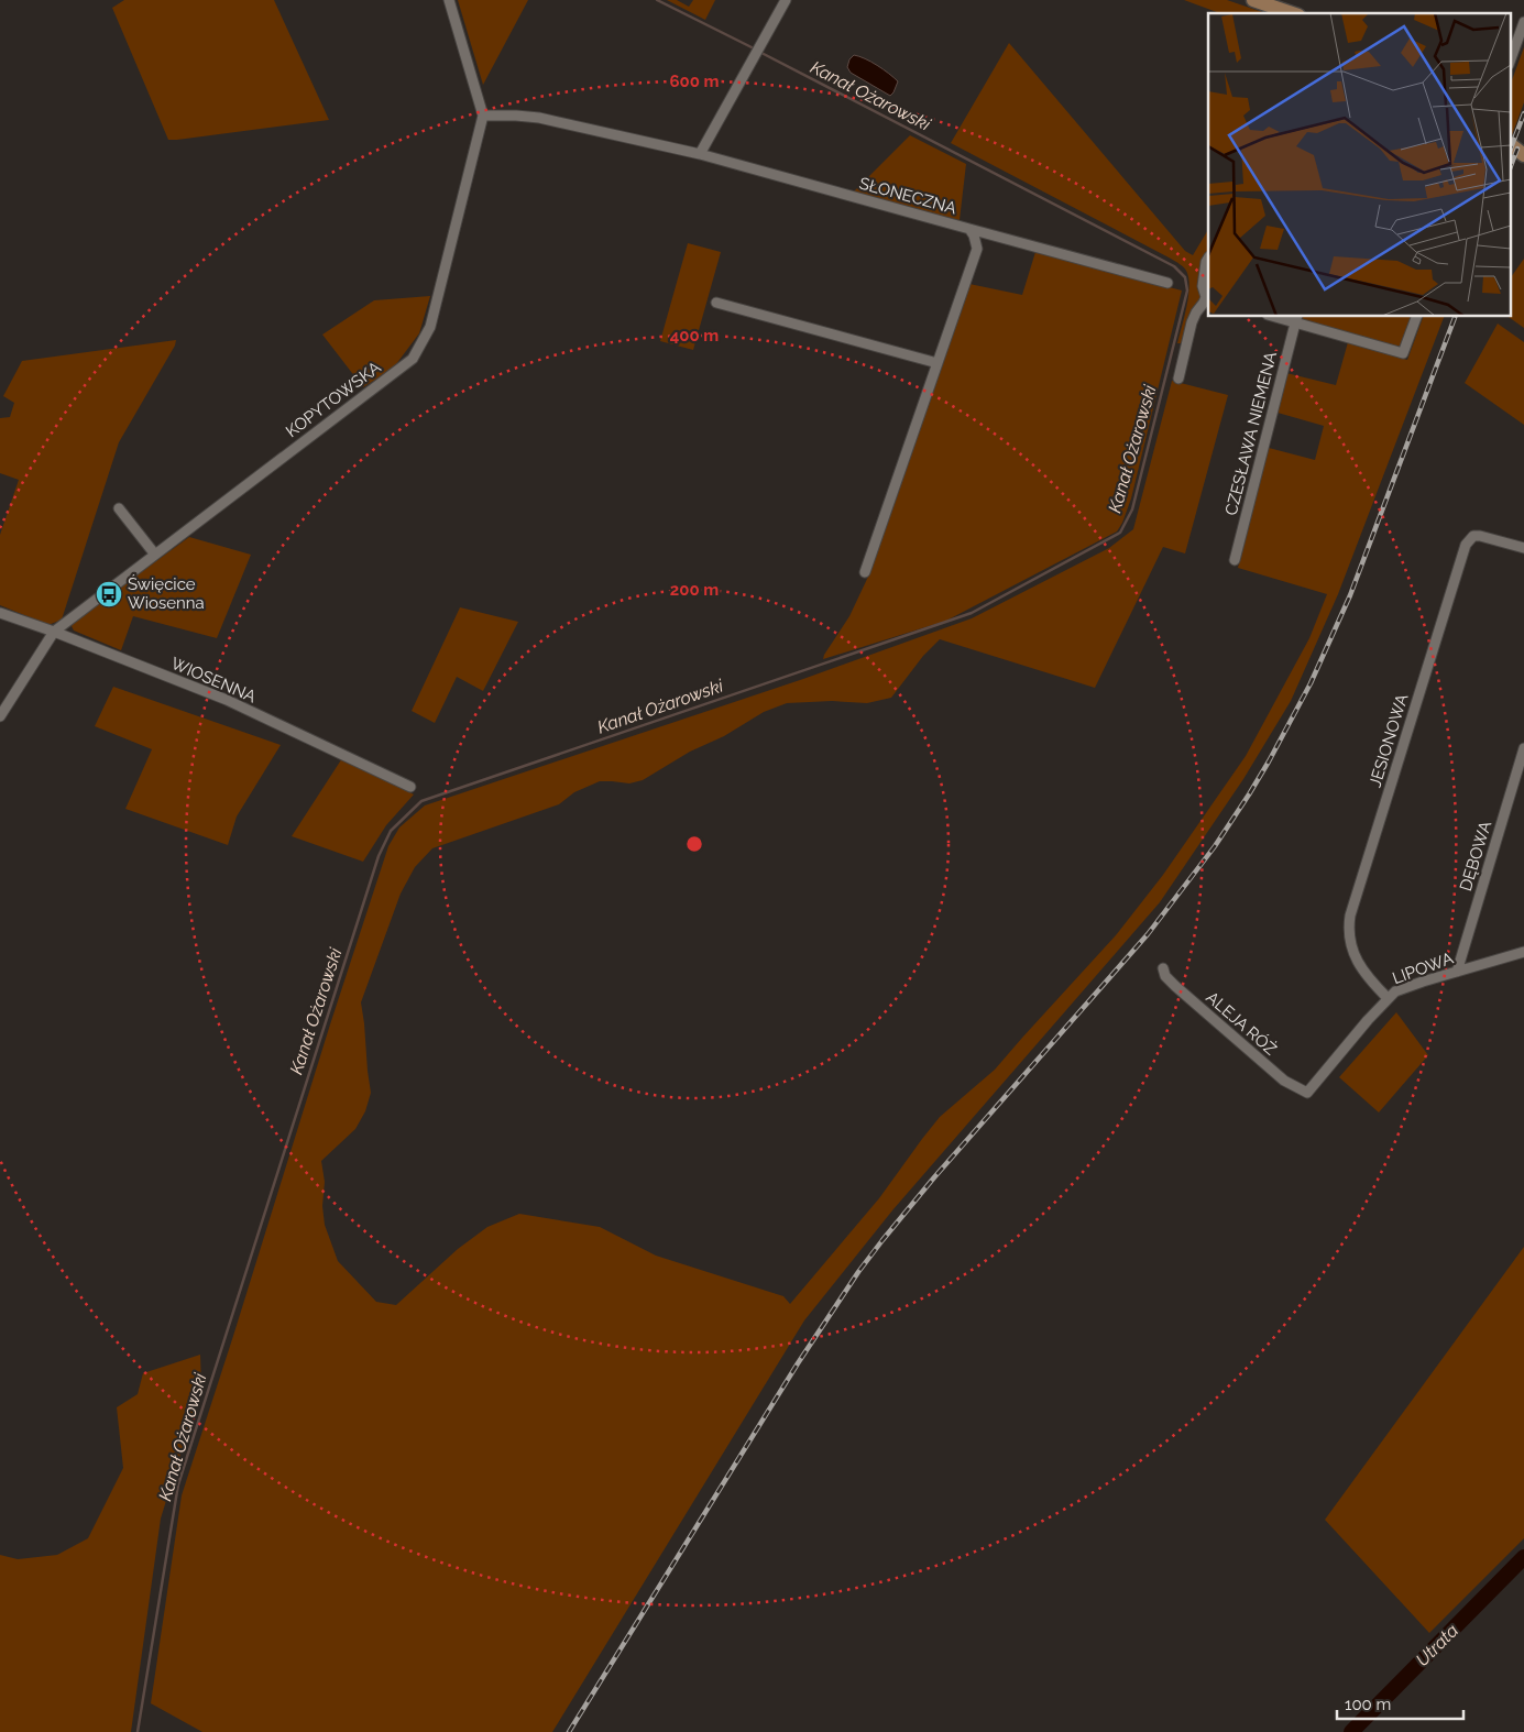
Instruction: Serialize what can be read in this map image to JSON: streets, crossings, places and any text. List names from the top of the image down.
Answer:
{
  "streets": {
    "street": [
      "SŁONECZNA",
      "KOPYTOWSKA",
      "CZESŁAWA NIEMENA",
      "WIOSENNA",
      "JESIONOWA",
      "DĘBOWA",
      "LIPOWA",
      "ALEJA RÓŻ"
    ]
  },
  "crossings": [
    ["SŁONECZNA", "KOPYTOWSKA"],
    ["KOPYTOWSKA", "WIOSENNA"],
    ["JESIONOWA", "LIPOWA"],
    ["DĘBOWA", "LIPOWA"],
    ["LIPOWA", "ALEJA RÓŻ"]
  ],
  "water": ["Kanał Ożarowski", "Utrata"],
  "places": {
    "bus stop": ["Święcice Wiosenna"]
  },
  "scale_bar": "100 m",
  "rings": ["600 m", "400 m", "200 m"]
}
